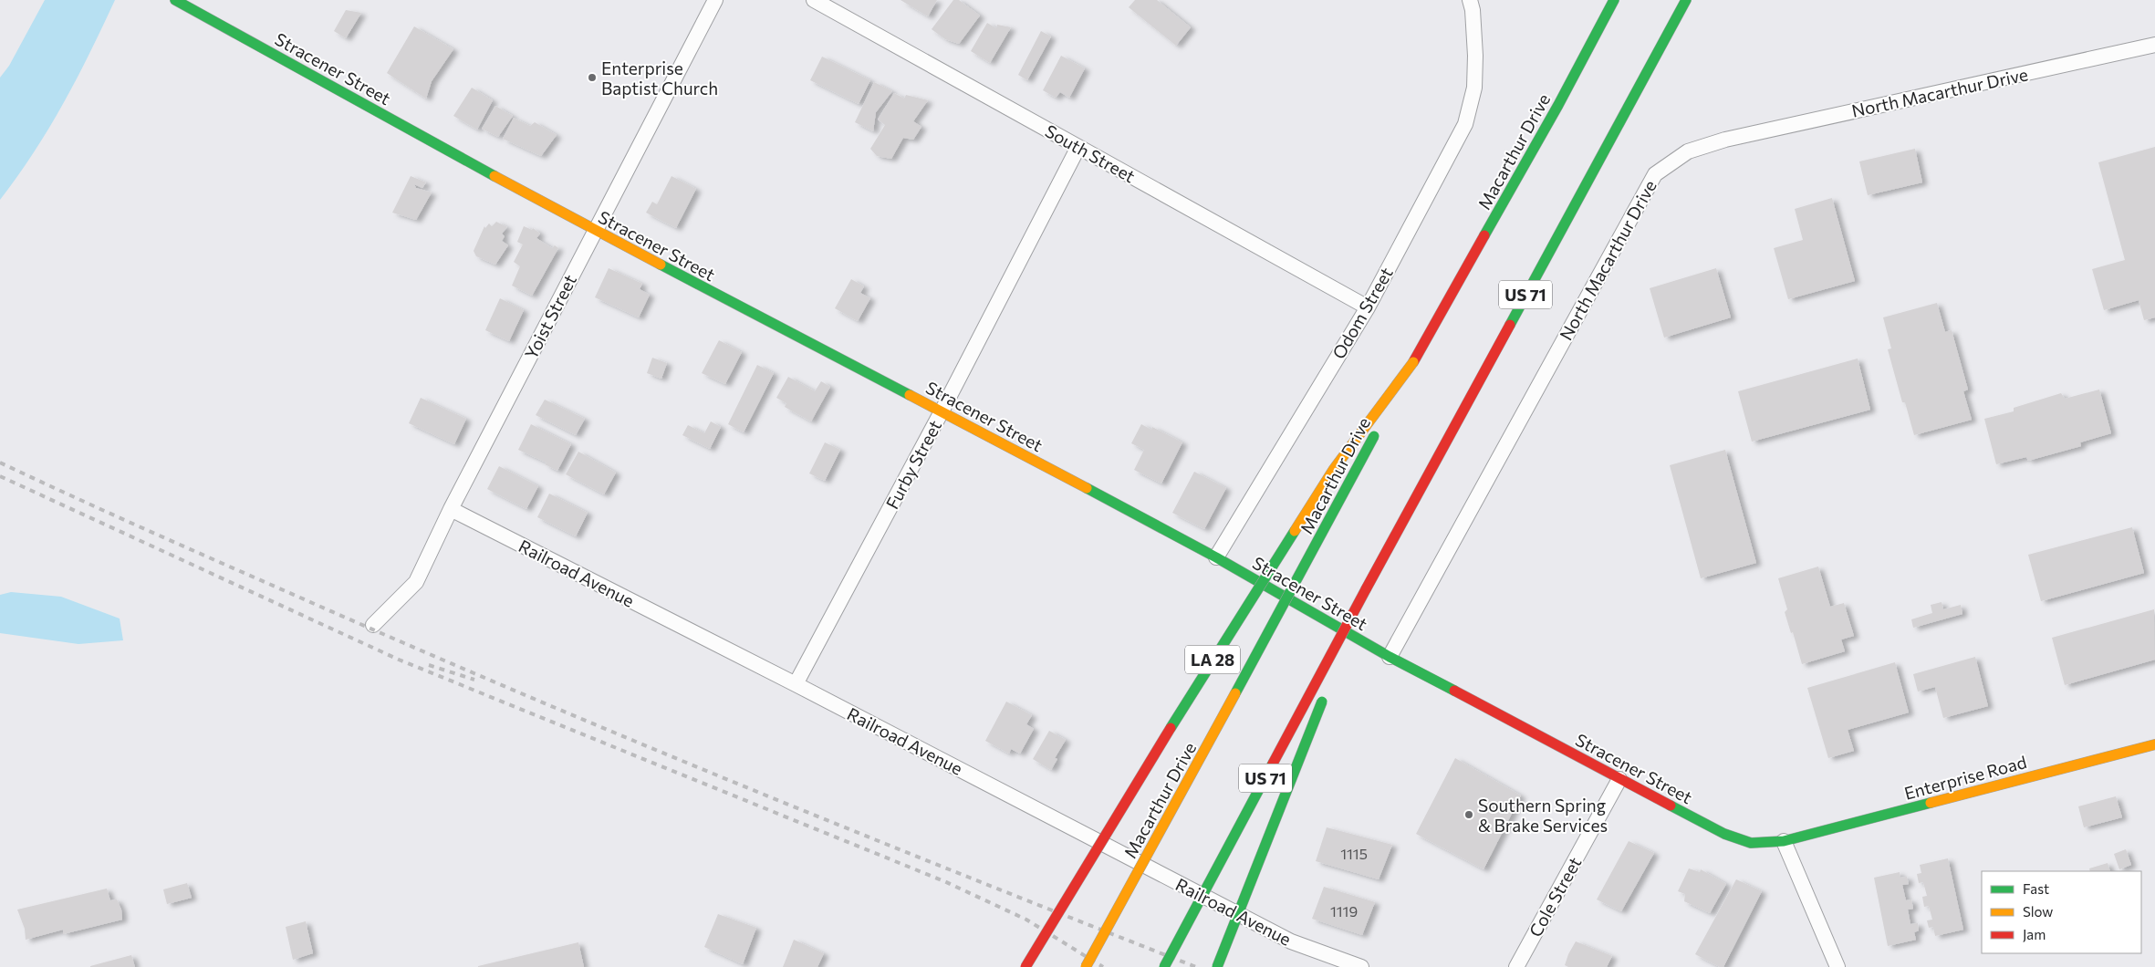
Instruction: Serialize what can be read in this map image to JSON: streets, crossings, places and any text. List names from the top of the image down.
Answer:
{
  "streets": {
    "main road": [
      "Stracener Street",
      "Macarthur Drive",
      "US 71",
      "LA 28",
      "Enterprise Road"
    ],
    "street": [
      "North Macarthur Drive",
      "South Street",
      "Odom Street",
      "Yoist Street",
      "Furby Street",
      "Railroad Avenue",
      "Cole Street"
    ]
  },
  "crossings": [
    ["Stracener Street", "North Macarthur Drive"],
    ["Stracener Street", "Odom Street"],
    ["Stracener Street", "Yoist Street"],
    ["Stracener Street", "Furby Street"],
    ["Stracener Street", "Enterprise Road"],
    ["Stracener Street", "Cole Street"],
    ["Macarthur Drive", "LA 28"],
    ["South Street", "Odom Street"],
    ["South Street", "Furby Street"],
    ["Yoist Street", "Railroad Avenue"],
    ["Furby Street", "Railroad Avenue"]
  ],
  "places": ["Enterprise Baptist Church", "Southern Spring & Brake Services"],
  "house_numbers": ["1115", "1119"],
  "legend": ["Fast", "Slow", "Jam"]
}
